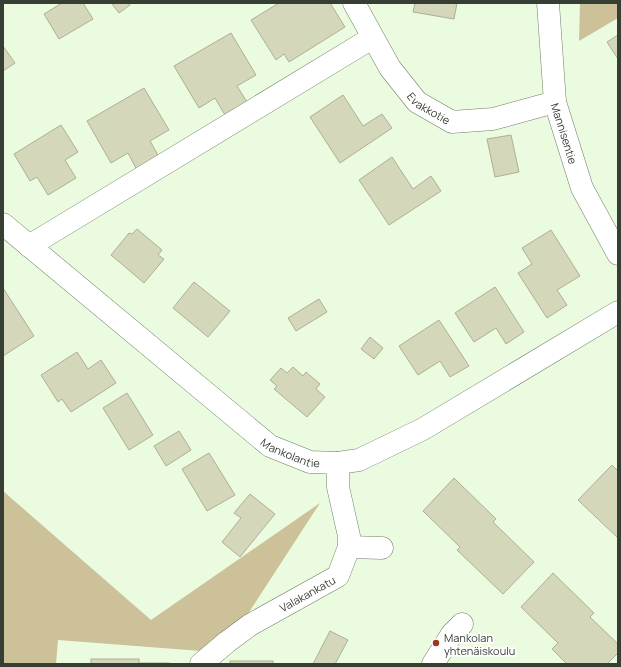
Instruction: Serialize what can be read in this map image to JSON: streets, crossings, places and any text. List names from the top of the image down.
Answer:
{
  "streets": {
    "street": [
      "Evakkotie",
      "Mannisentie",
      "Mankolantie",
      "Valakankatu"
    ]
  },
  "crossings": [
    ["Evakkotie", "Mannisentie"],
    ["Mankolantie", "Valakankatu"]
  ],
  "places": ["Mankolan yhtenäiskoulu"]
}
